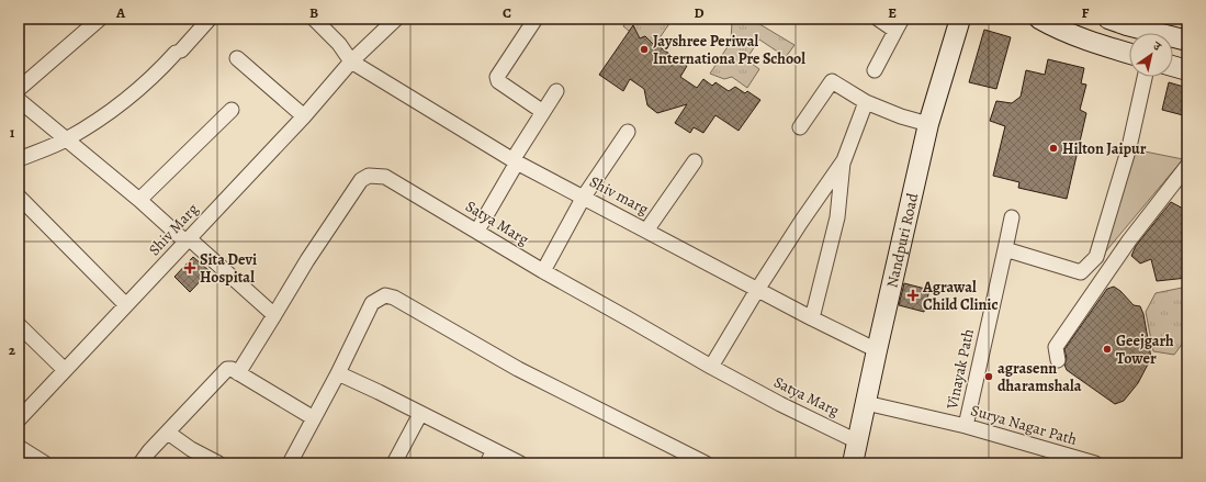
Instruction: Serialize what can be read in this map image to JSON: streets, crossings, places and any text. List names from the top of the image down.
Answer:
{
  "streets": {
    "street": [
      "Shiv marg",
      "Satya Marg",
      "Shiv Marg",
      "Nandpuri Road",
      "Vinayak Path",
      "Surya Nagar Path"
    ]
  },
  "crossings": [
    ["Shiv marg", "Shiv Marg"],
    ["Shiv marg", "Nandpuri Road"],
    ["Satya Marg", "Nandpuri Road"],
    ["Nandpuri Road", "Surya Nagar Path"],
    ["Vinayak Path", "Surya Nagar Path"]
  ],
  "places": {
    "other": [
      "Jayshree Periwal Internationa Pre School",
      "Hilton Jaipur",
      "Geejgarh Tower",
      "agrasenn dharamshala"
    ],
    "health": ["Sita Devi Hospital", "Agrawal Child Clinic"]
  },
  "north": "top right",
  "grid": {
    "columns": [
      "A",
      "B",
      "C",
      "D",
      "E",
      "F"
    ],
    "rows": ["1", "2"]
  }
}
